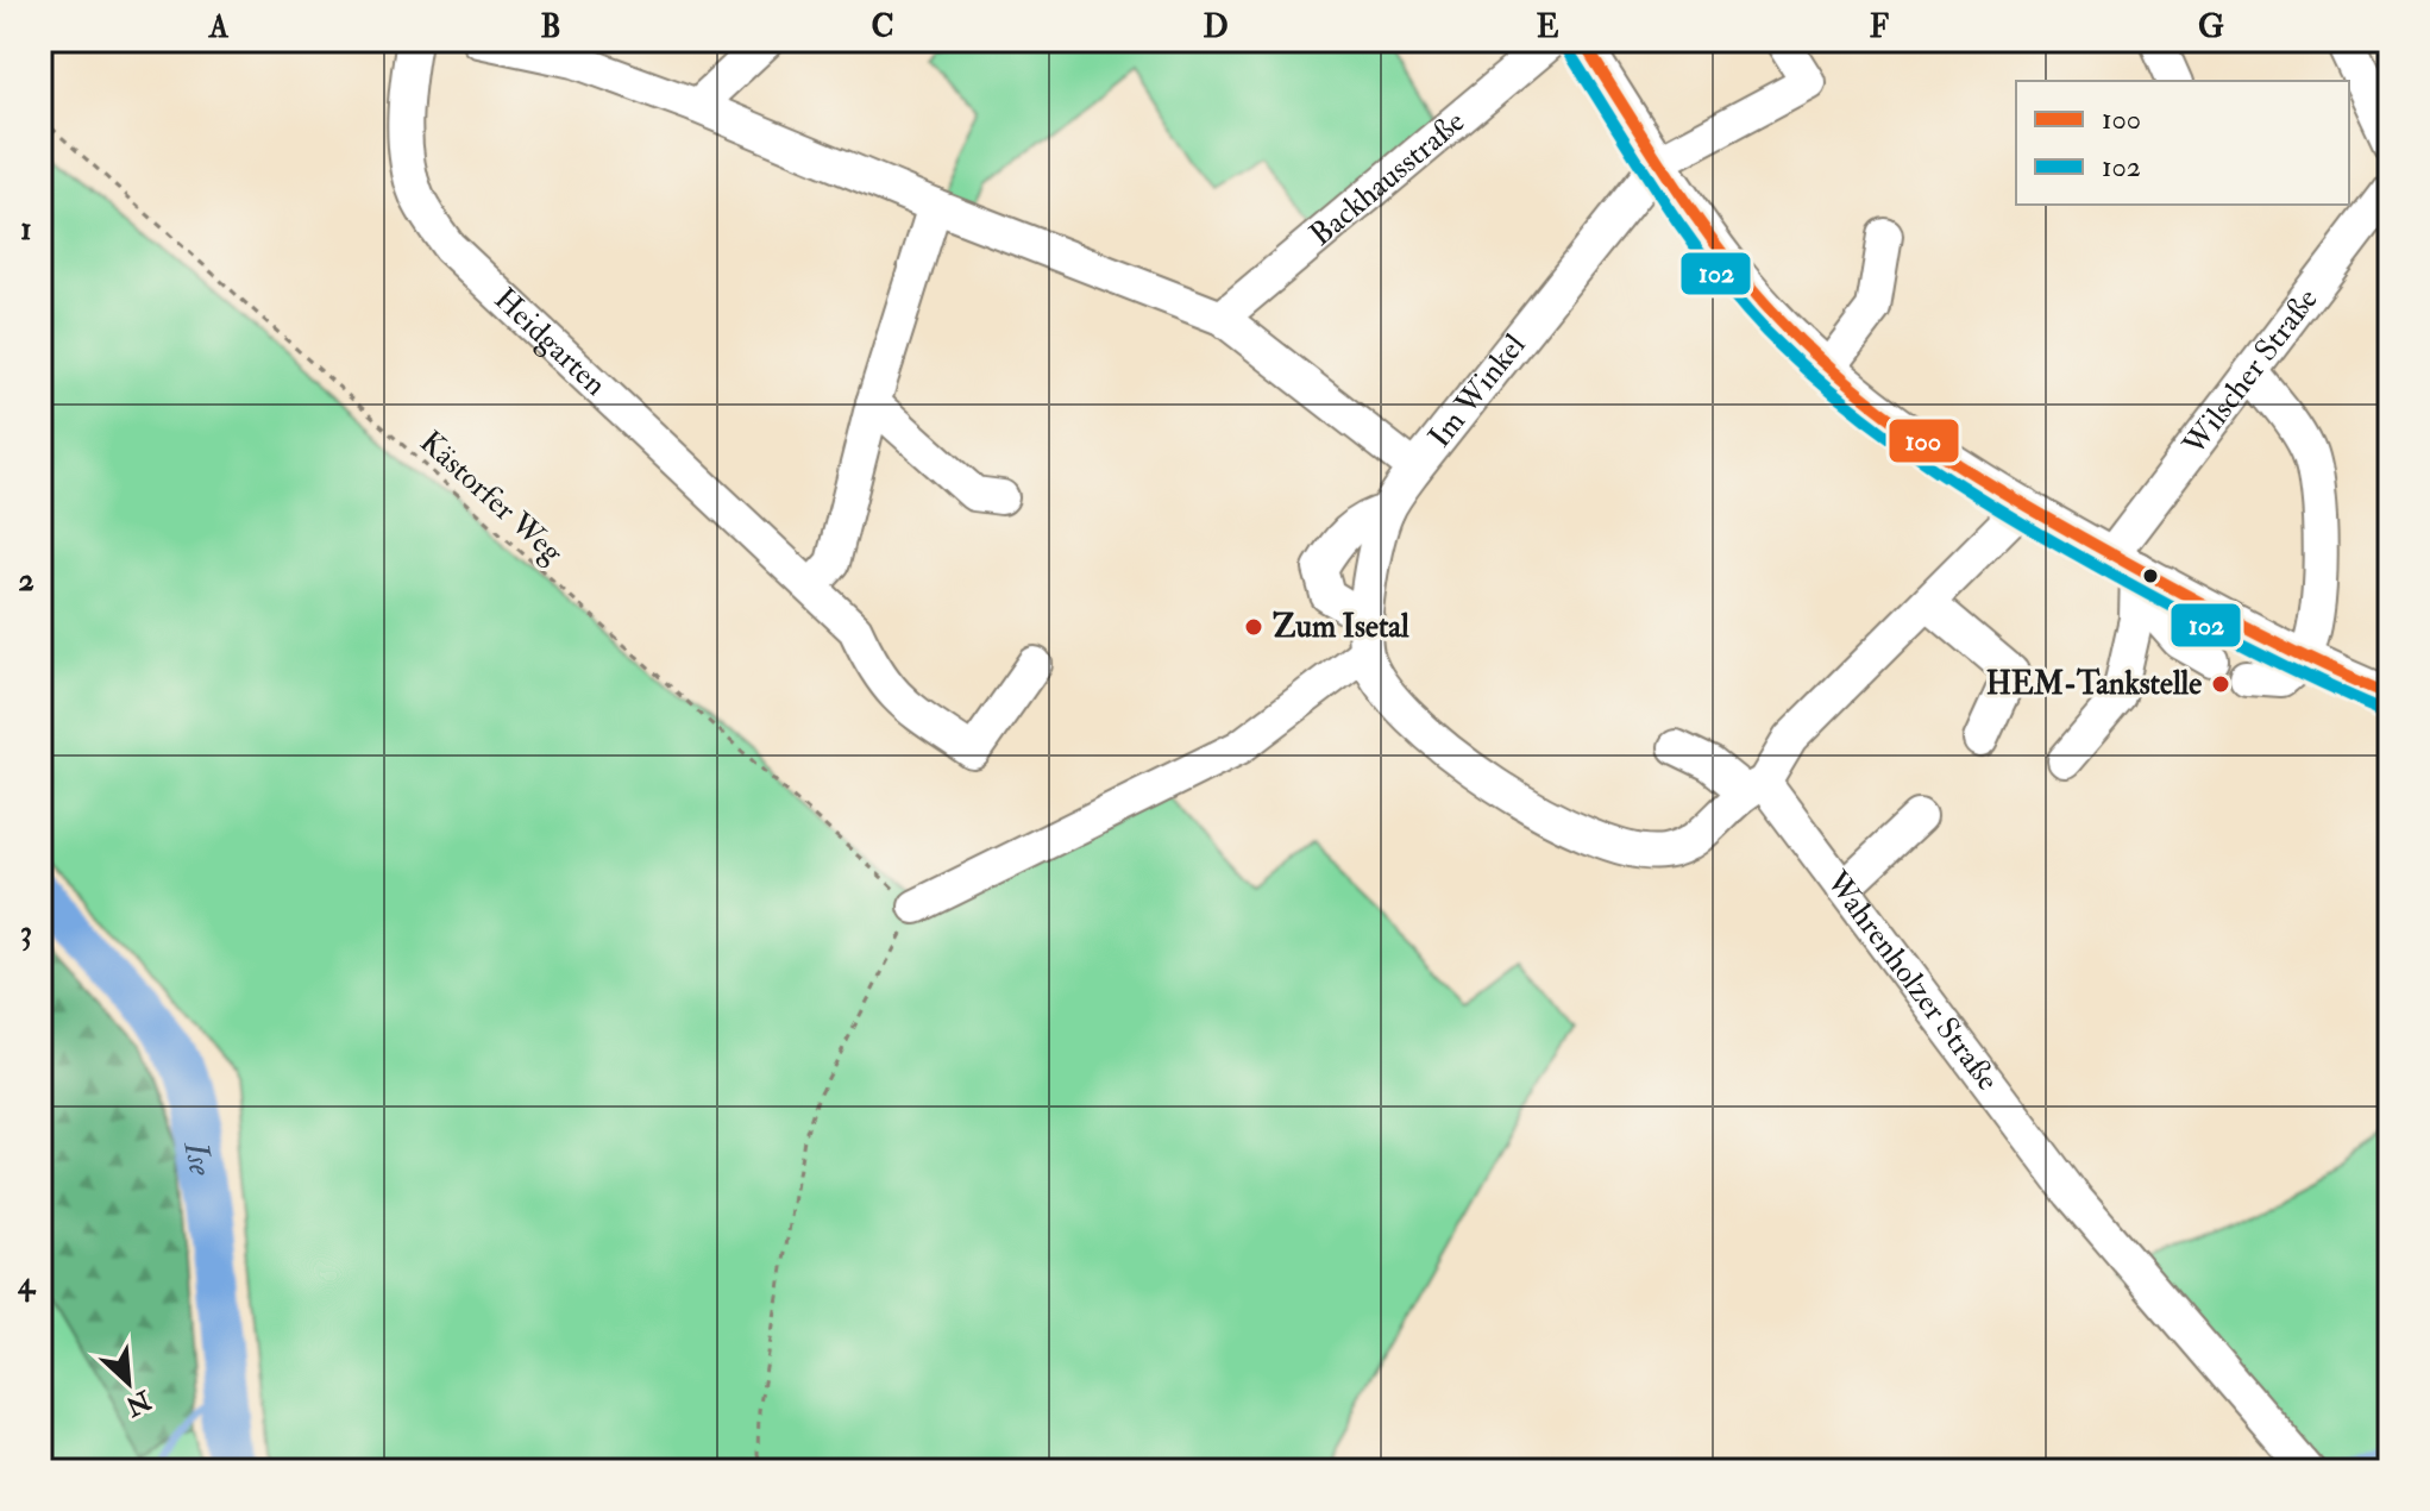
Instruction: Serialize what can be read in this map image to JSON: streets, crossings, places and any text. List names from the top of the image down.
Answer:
{
  "streets": {
    "street": [
      "Backhausstraße",
      "Heidgarten",
      "Wilscher Straße",
      "Im Winkel",
      "Wahrenholzer Straße"
    ],
    "path": ["Kästorfer Weg"]
  },
  "water": ["Ise"],
  "places": ["Zum Isetal", "HEM-Tankstelle"],
  "lines": ["transit line 100", "transit line 102"],
  "legend": ["100", "102"],
  "north": "bottom right",
  "grid": {
    "columns": [
      "A",
      "B",
      "C",
      "D",
      "E",
      "F",
      "G"
    ],
    "rows": [
      "1",
      "2",
      "3",
      "4"
    ]
  }
}
